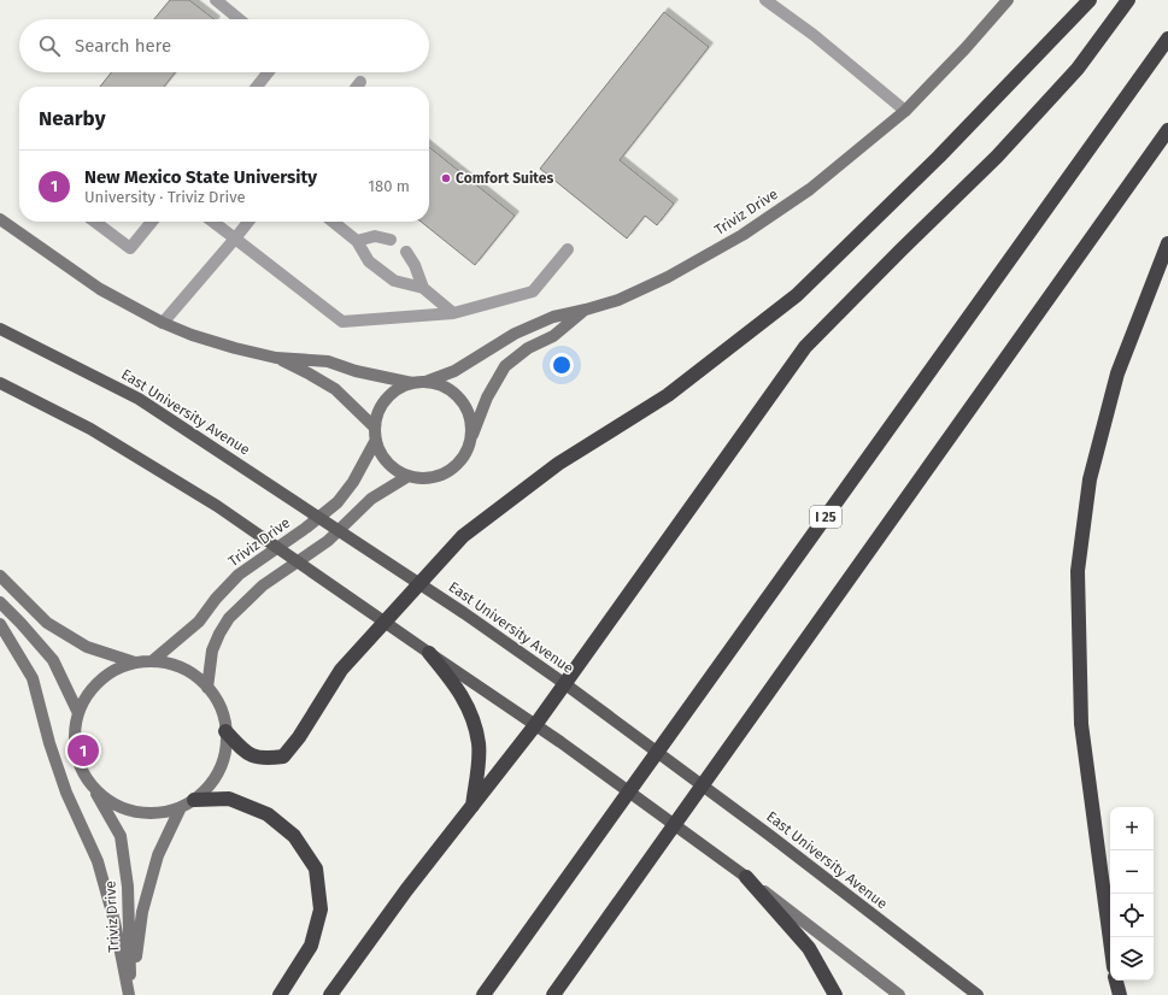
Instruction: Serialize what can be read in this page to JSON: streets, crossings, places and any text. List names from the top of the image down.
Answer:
{
  "streets": {
    "highway": ["I 25"],
    "main road": ["East University Avenue"],
    "street": ["Triviz Drive"]
  },
  "places": ["Comfort Suites"],
  "page": {
    "search": "Search here",
    "heading": "Nearby",
    "list": [
      {
        "mark": "1",
        "name": "New Mexico State University",
        "note": "University · Triviz Drive",
        "value": "180 m"
      }
    ],
    "pins": "1",
    "map_buttons": ["+", "−"]
  }
}
